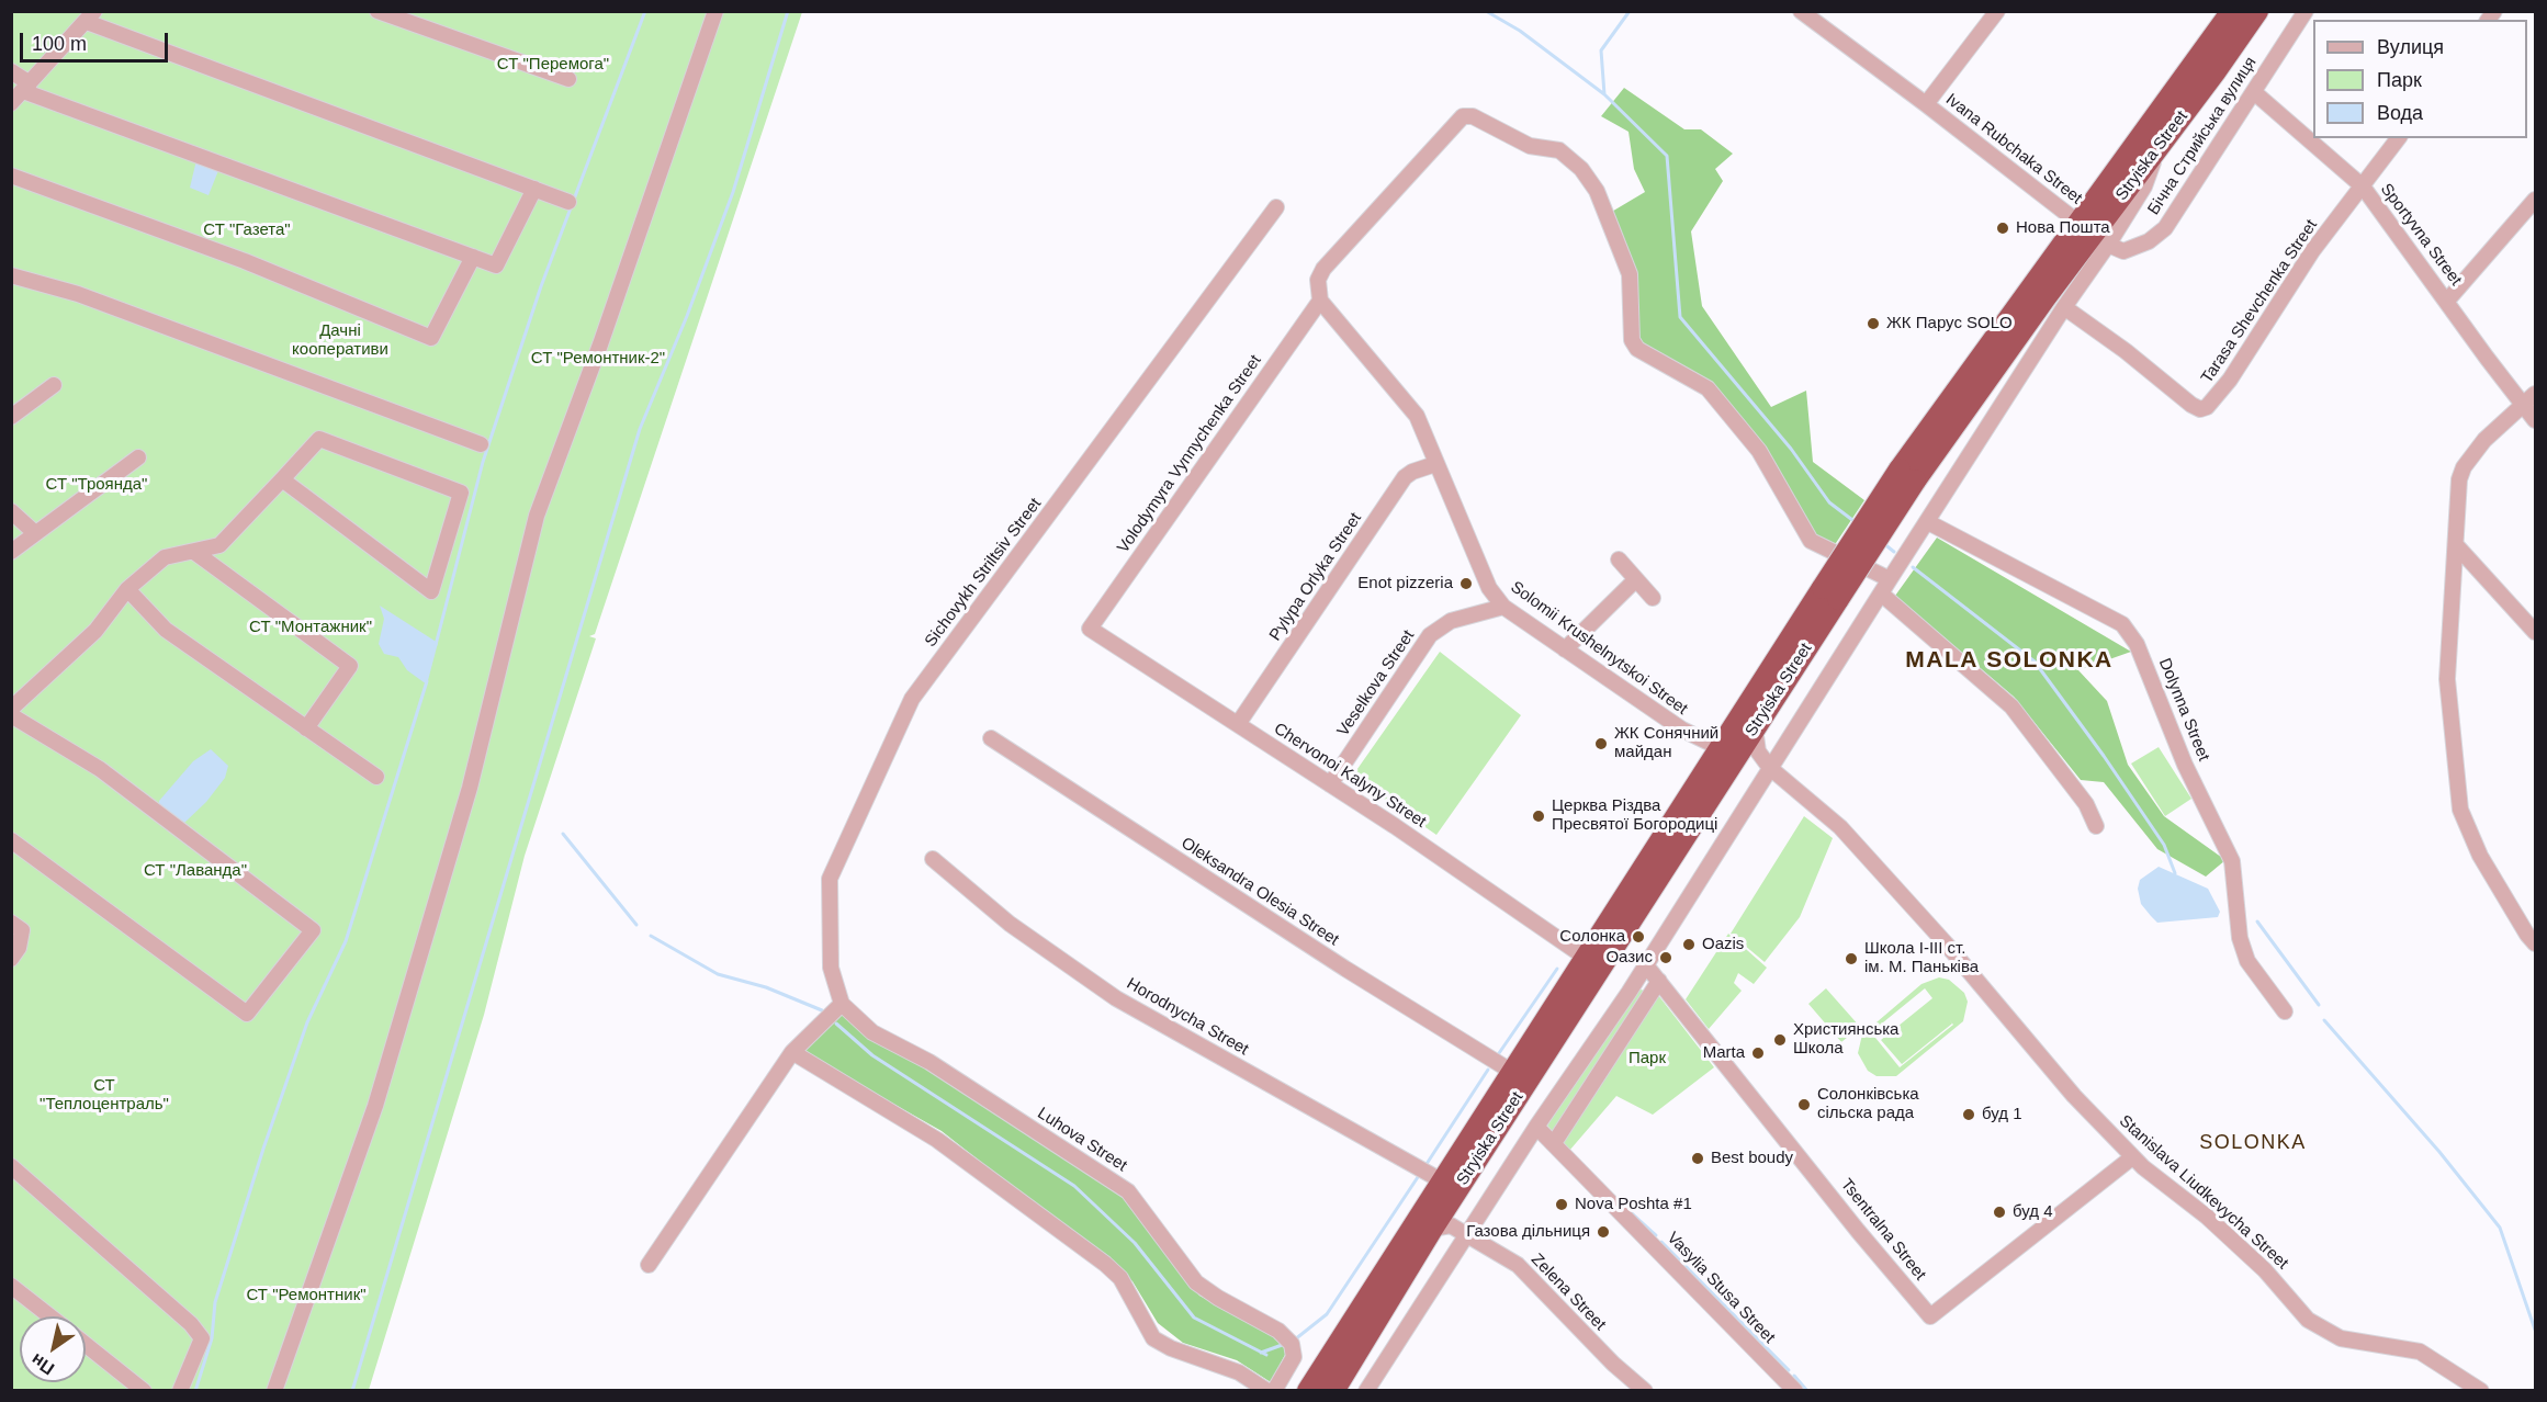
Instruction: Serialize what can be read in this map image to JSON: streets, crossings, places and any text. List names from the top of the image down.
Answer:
{
  "streets": {
    "highway": ["Stryiska Street"],
    "street": [
      "Бічна Стрийська вулиця",
      "Ivana Rubchaka Street",
      "Sportyvna Street",
      "Tarasa Shevchenka Street",
      "Volodymyra Vynnychenka Street",
      "Sichovykh Striltsiv Street",
      "Pylypa Orlyka Street",
      "Solomii Krushelnytskoi Street",
      "Veselkova Street",
      "Dolynna Street",
      "Chervonoi Kalyny Street",
      "Oleksandra Olesia Street",
      "Horodnycha Street",
      "Luhova Street",
      "Stanislava Liudkevycha Street",
      "Tsentralna Street",
      "Vasylia Stusa Street",
      "Zelena Street"
    ]
  },
  "crossings": [
    ["Бічна Стрийська вулиця", "Sportyvna Street"],
    ["Ivana Rubchaka Street", "Stryiska Street"],
    ["Stryiska Street", "Solomii Krushelnytskoi Street"],
    ["Stryiska Street", "Chervonoi Kalyny Street"],
    ["Stryiska Street", "Oleksandra Olesia Street"],
    ["Stryiska Street", "Horodnycha Street"],
    ["Stryiska Street", "Stanislava Liudkevycha Street"],
    ["Sportyvna Street", "Tarasa Shevchenka Street"],
    ["Volodymyra Vynnychenka Street", "Solomii Krushelnytskoi Street"],
    ["Volodymyra Vynnychenka Street", "Chervonoi Kalyny Street"],
    ["Sichovykh Striltsiv Street", "Luhova Street"],
    ["Pylypa Orlyka Street", "Solomii Krushelnytskoi Street"],
    ["Pylypa Orlyka Street", "Chervonoi Kalyny Street"],
    ["Solomii Krushelnytskoi Street", "Veselkova Street"],
    ["Veselkova Street", "Chervonoi Kalyny Street"],
    ["Stanislava Liudkevycha Street", "Tsentralna Street"]
  ],
  "districts": ["MALA SOLONKA", "SOLONKA"],
  "parks": [
    "СТ \"Перемога\"",
    "СТ \"Газета\"",
    "Дачні кооперативи",
    "СТ \"Ремонтник-2\"",
    "СТ \"Троянда\"",
    "СТ \"Монтажник\"",
    "СТ \"Лаванда\"",
    "Парк",
    "СТ \"Теплоцентраль\"",
    "СТ \"Ремонтник\""
  ],
  "places": [
    "Нова Пошта",
    "ЖК Парус SOLO",
    "Enot pizzeria",
    "ЖК Сонячний майдан",
    "Церква Різдва Пресвятої Богородиці",
    "Солонка",
    "Oazis",
    "Оазис",
    "Школа І-ІІІ ст. ім. М. Паньківа",
    "Християнська Школа",
    "Marta",
    "Солонківська сільска рада",
    "буд 1",
    "Best boudy",
    "Nova Poshta #1",
    "буд 4",
    "Газова дільниця"
  ],
  "legend": ["Вулиця", "Парк", "Вода"],
  "scale_bar": "100 m",
  "north": "bottom left"
}
